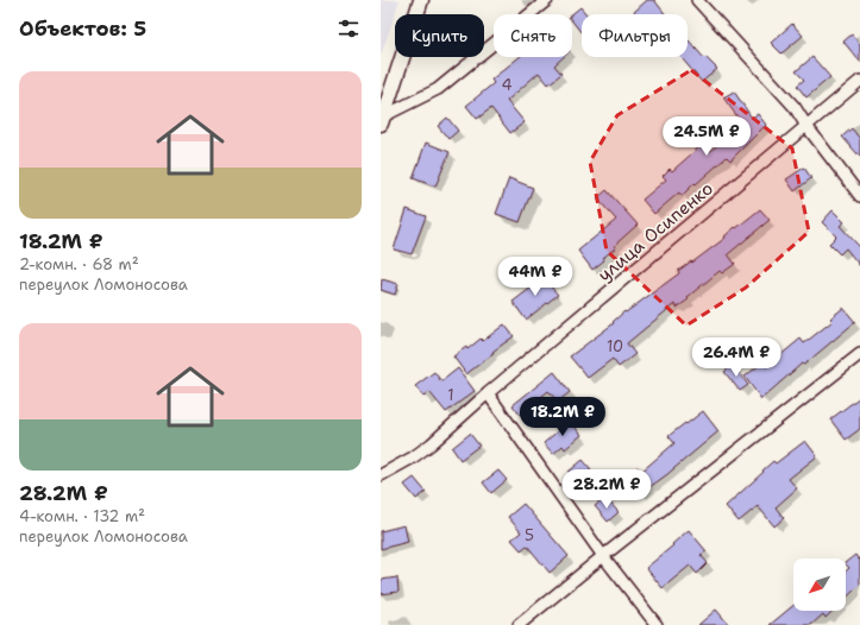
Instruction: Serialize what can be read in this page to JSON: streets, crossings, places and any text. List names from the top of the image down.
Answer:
{
  "streets": {
    "street": ["улица Осипенко"]
  },
  "house_numbers": [
    "4",
    "10",
    "1",
    "5"
  ],
  "north": "bottom left",
  "page": {
    "heading": "Объектов: 5",
    "chip": ["Купить", "Снять", "Фильтры"],
    "list": [
      {
        "name": "18.2M ₽",
        "note": "2-комн. · 68 m² · переулок Ломоносова"
      },
      {
        "name": "28.2M ₽",
        "note": "4-комн. · 132 m² · переулок Ломоносова"
      }
    ],
    "price": [
      "24.5M ₽",
      "44M ₽",
      "26.4M ₽",
      "18.2M ₽",
      "28.2M ₽"
    ]
  }
}
